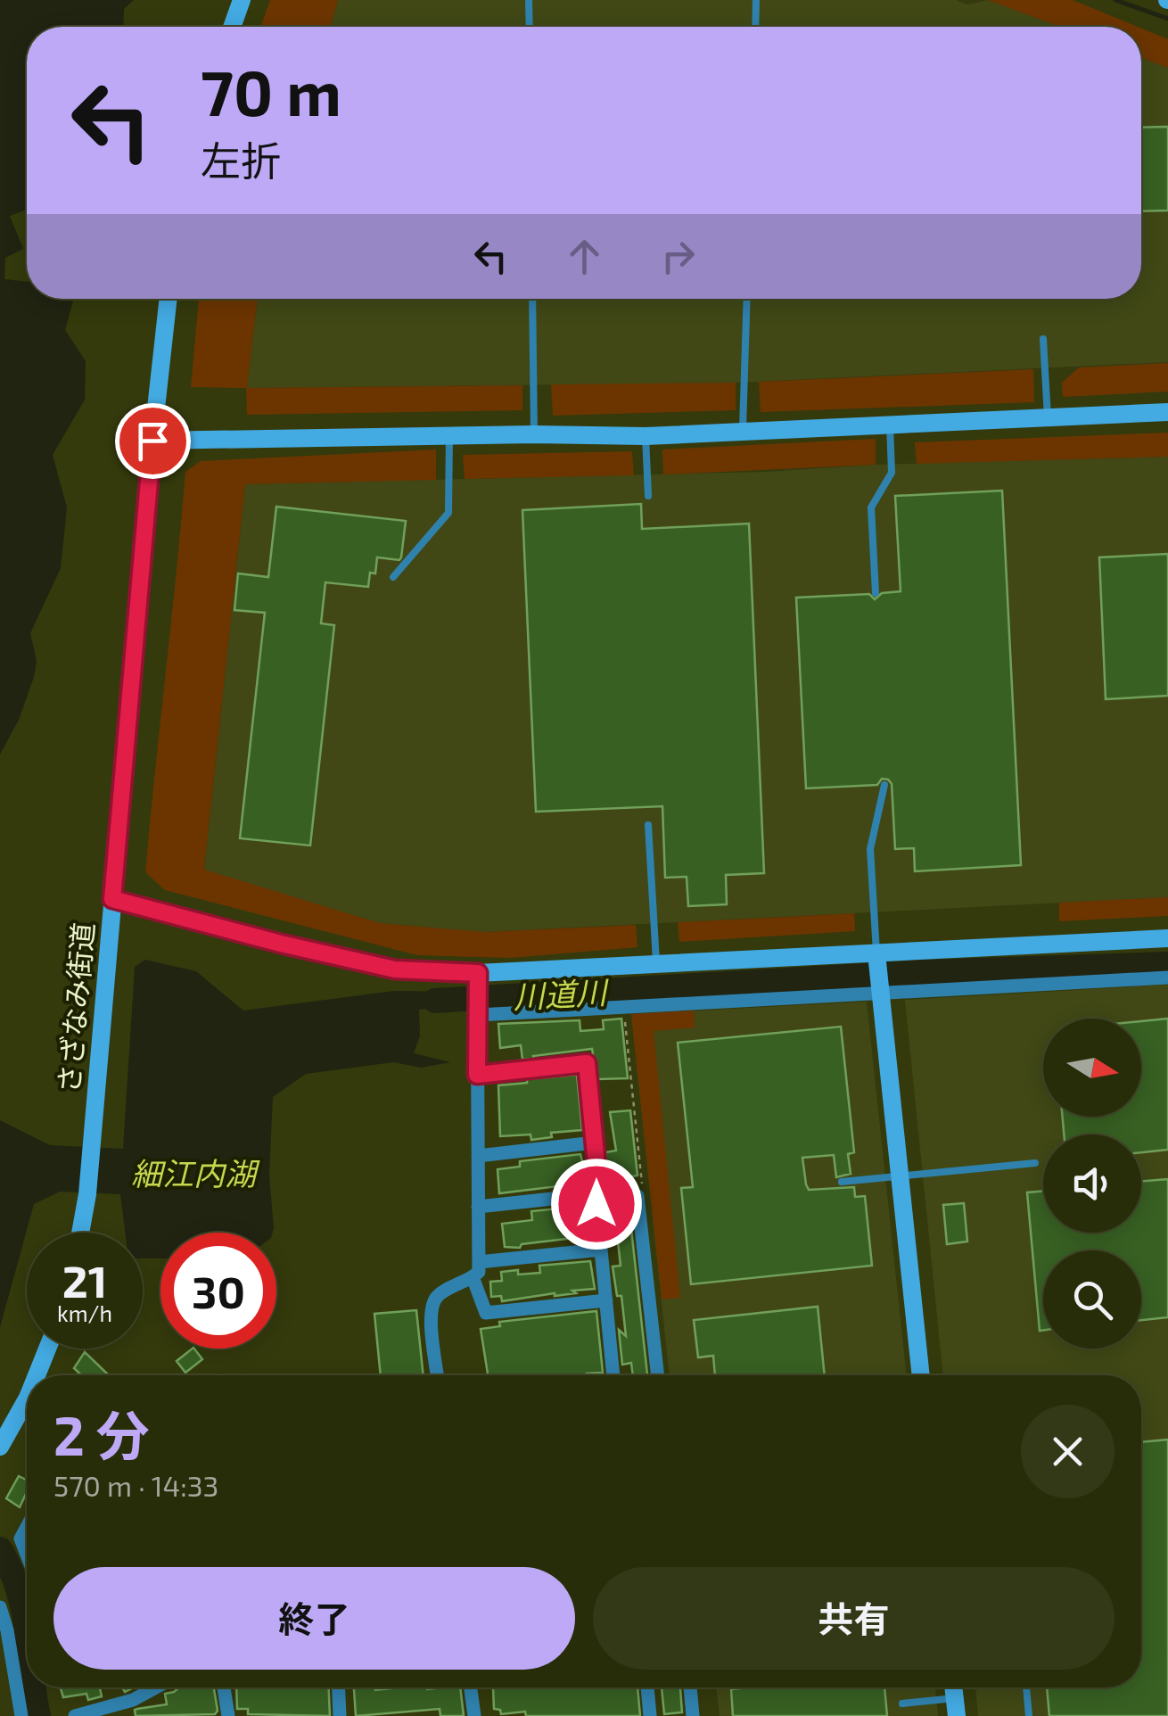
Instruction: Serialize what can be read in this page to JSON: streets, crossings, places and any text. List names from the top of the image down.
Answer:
{
  "streets": {
    "street": ["さざなみ街道"]
  },
  "water": ["川道川", "細江内湖"],
  "north": "right",
  "page": {
    "turn": ["70 m", "左折"],
    "speed": "21 km/h",
    "limit": "30",
    "heading": ["2 分", "570 m · 14:33"],
    "buttons": ["終了", "共有"]
  }
}
